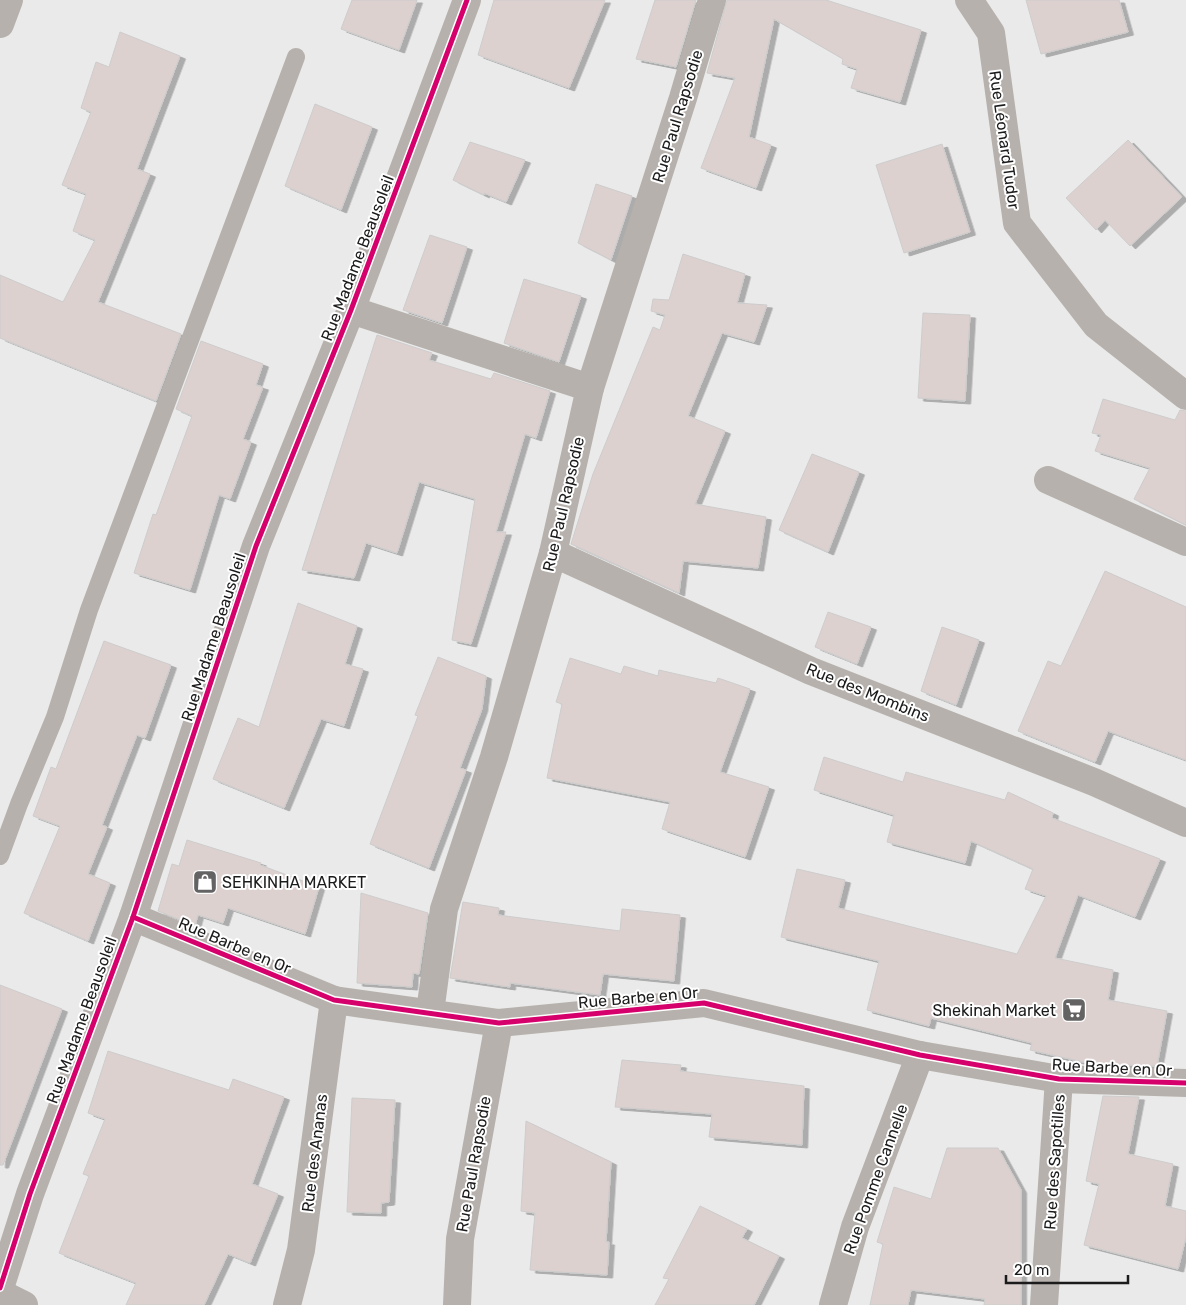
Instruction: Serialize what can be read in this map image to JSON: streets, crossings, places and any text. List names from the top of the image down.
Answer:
{
  "streets": {
    "street": [
      "Rue Paul Rapsodie",
      "Rue Léonard Tudor",
      "Rue Madame Beausoleil",
      "Rue des Mombins",
      "Rue Barbe en Or",
      "Rue des Ananas",
      "Rue des Sapotilles",
      "Rue Pomme Cannelle"
    ]
  },
  "crossings": [
    ["Rue Paul Rapsodie", "Rue des Mombins"],
    ["Rue Paul Rapsodie", "Rue Barbe en Or"],
    ["Rue Madame Beausoleil", "Rue Barbe en Or"],
    ["Rue Barbe en Or", "Rue des Ananas"],
    ["Rue Barbe en Or", "Rue des Sapotilles"],
    ["Rue Barbe en Or", "Rue Pomme Cannelle"]
  ],
  "places": {
    "shop": ["SEHKINHA MARKET"],
    "supermarket": ["Shekinah Market"]
  },
  "scale_bar": "20 m"
}
